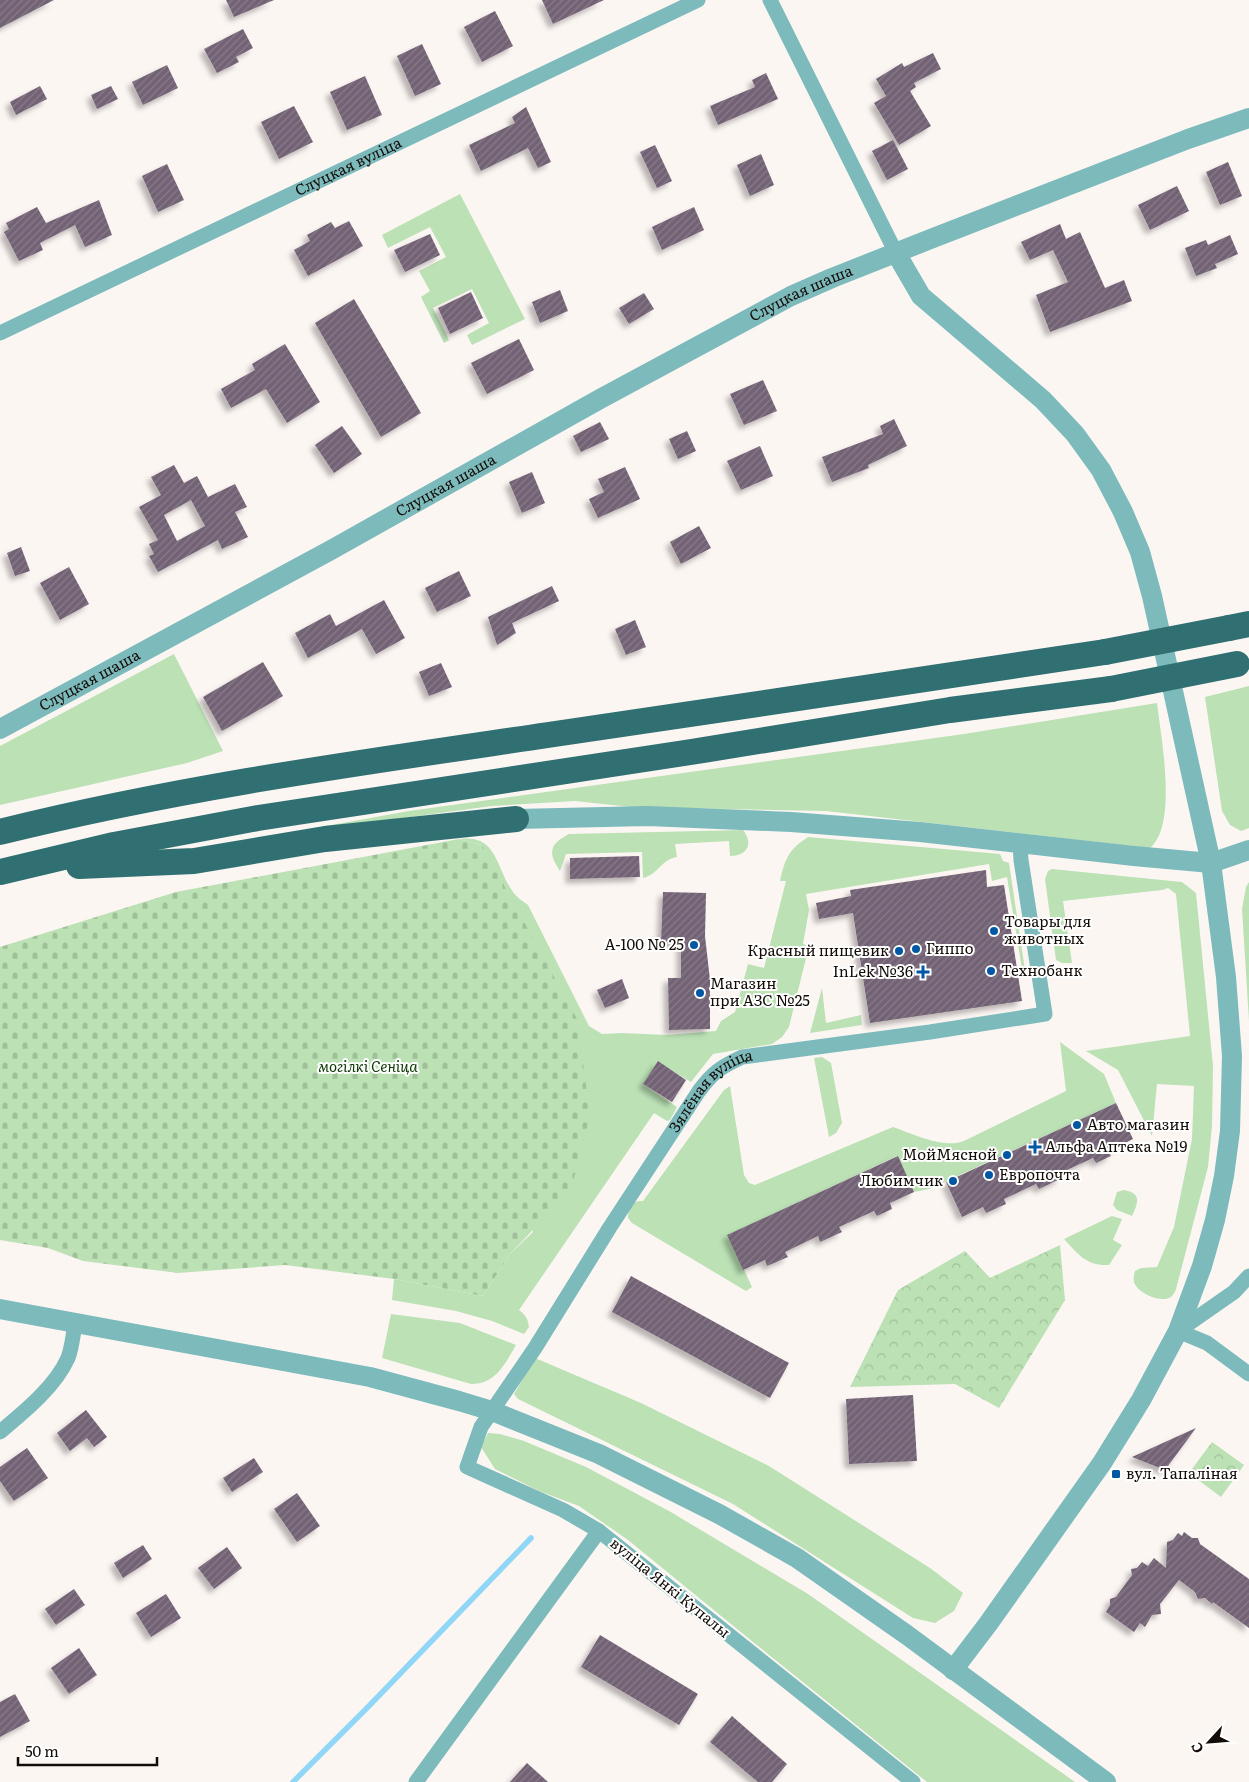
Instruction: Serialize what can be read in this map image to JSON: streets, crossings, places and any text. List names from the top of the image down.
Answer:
{
  "streets": {
    "street": [
      "Слуцкая вуліца",
      "Слуцкая шаша",
      "Зялёная вуліца",
      "вуліца Янкі Купалы"
    ]
  },
  "parks": ["могілкі Сеніца"],
  "places": {
    "other": [
      "Товары для животных",
      "А-100 № 25",
      "Гиппо",
      "Красный пищевик",
      "Технобанк",
      "Магазин при АЗС №25",
      "Авто магазин",
      "МойМясной",
      "Европочта",
      "Любимчик"
    ],
    "health": ["InLek №36", "Альфа Аптека №19"],
    "transit": ["вул. Тапаліная"]
  },
  "scale_bar": "50 m",
  "north": "bottom left"
}
